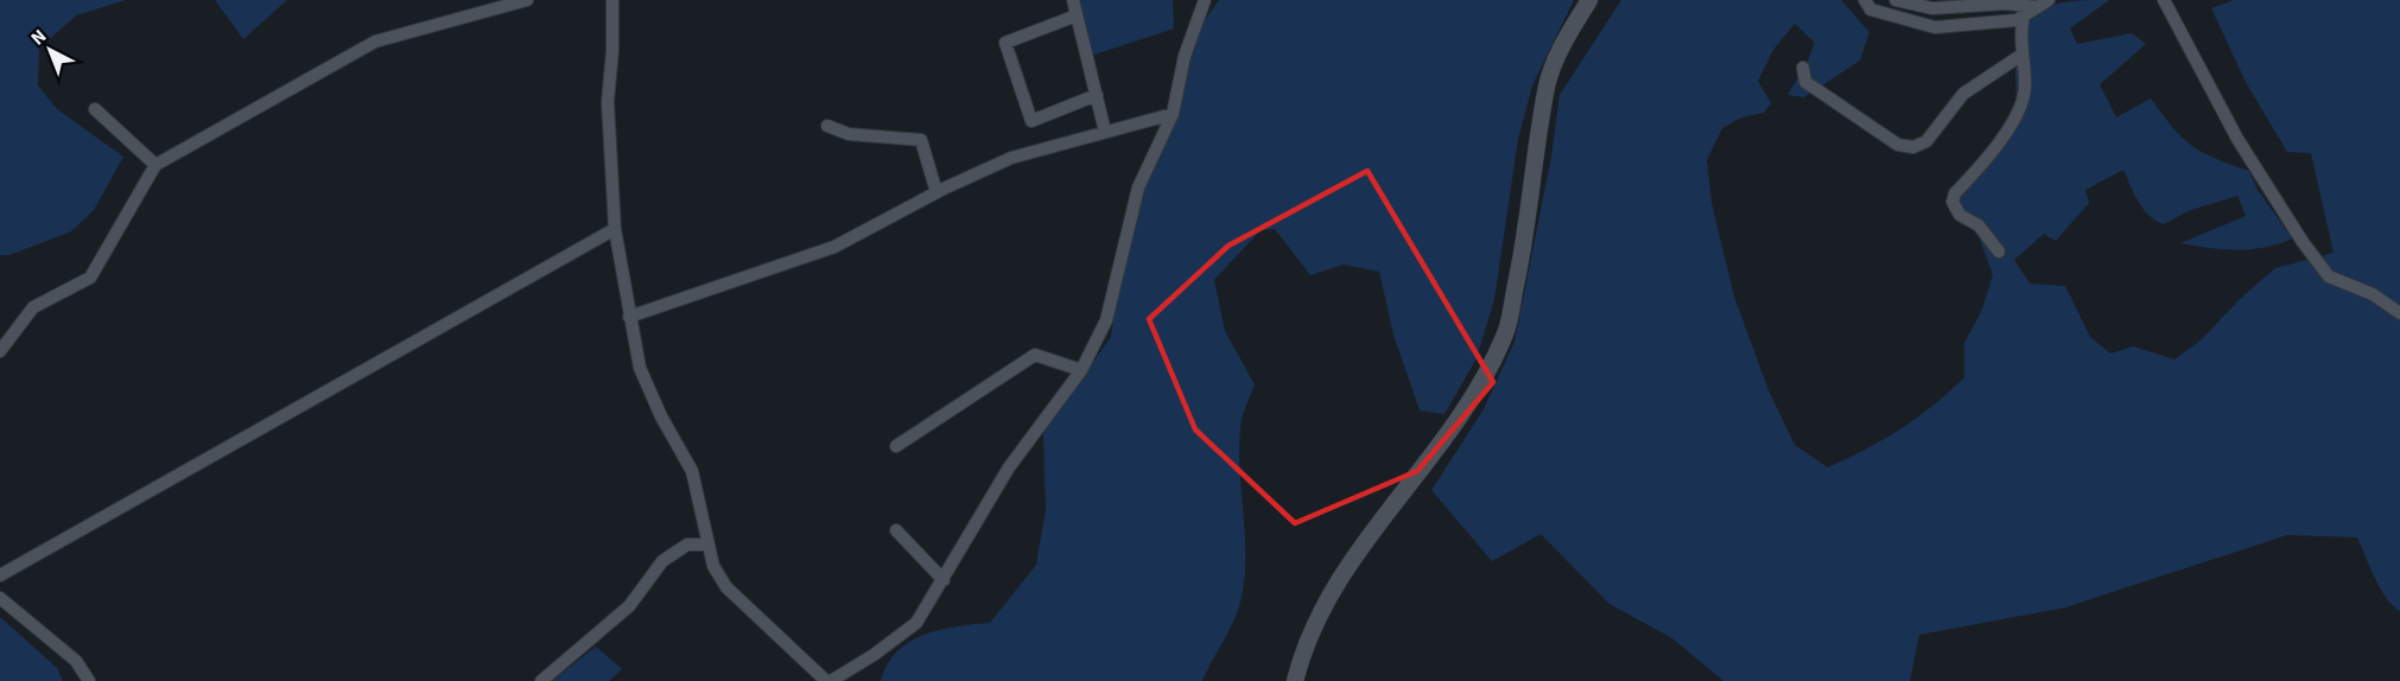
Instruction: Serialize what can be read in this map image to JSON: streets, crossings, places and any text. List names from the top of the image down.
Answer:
{
  "north": "top left"
}
